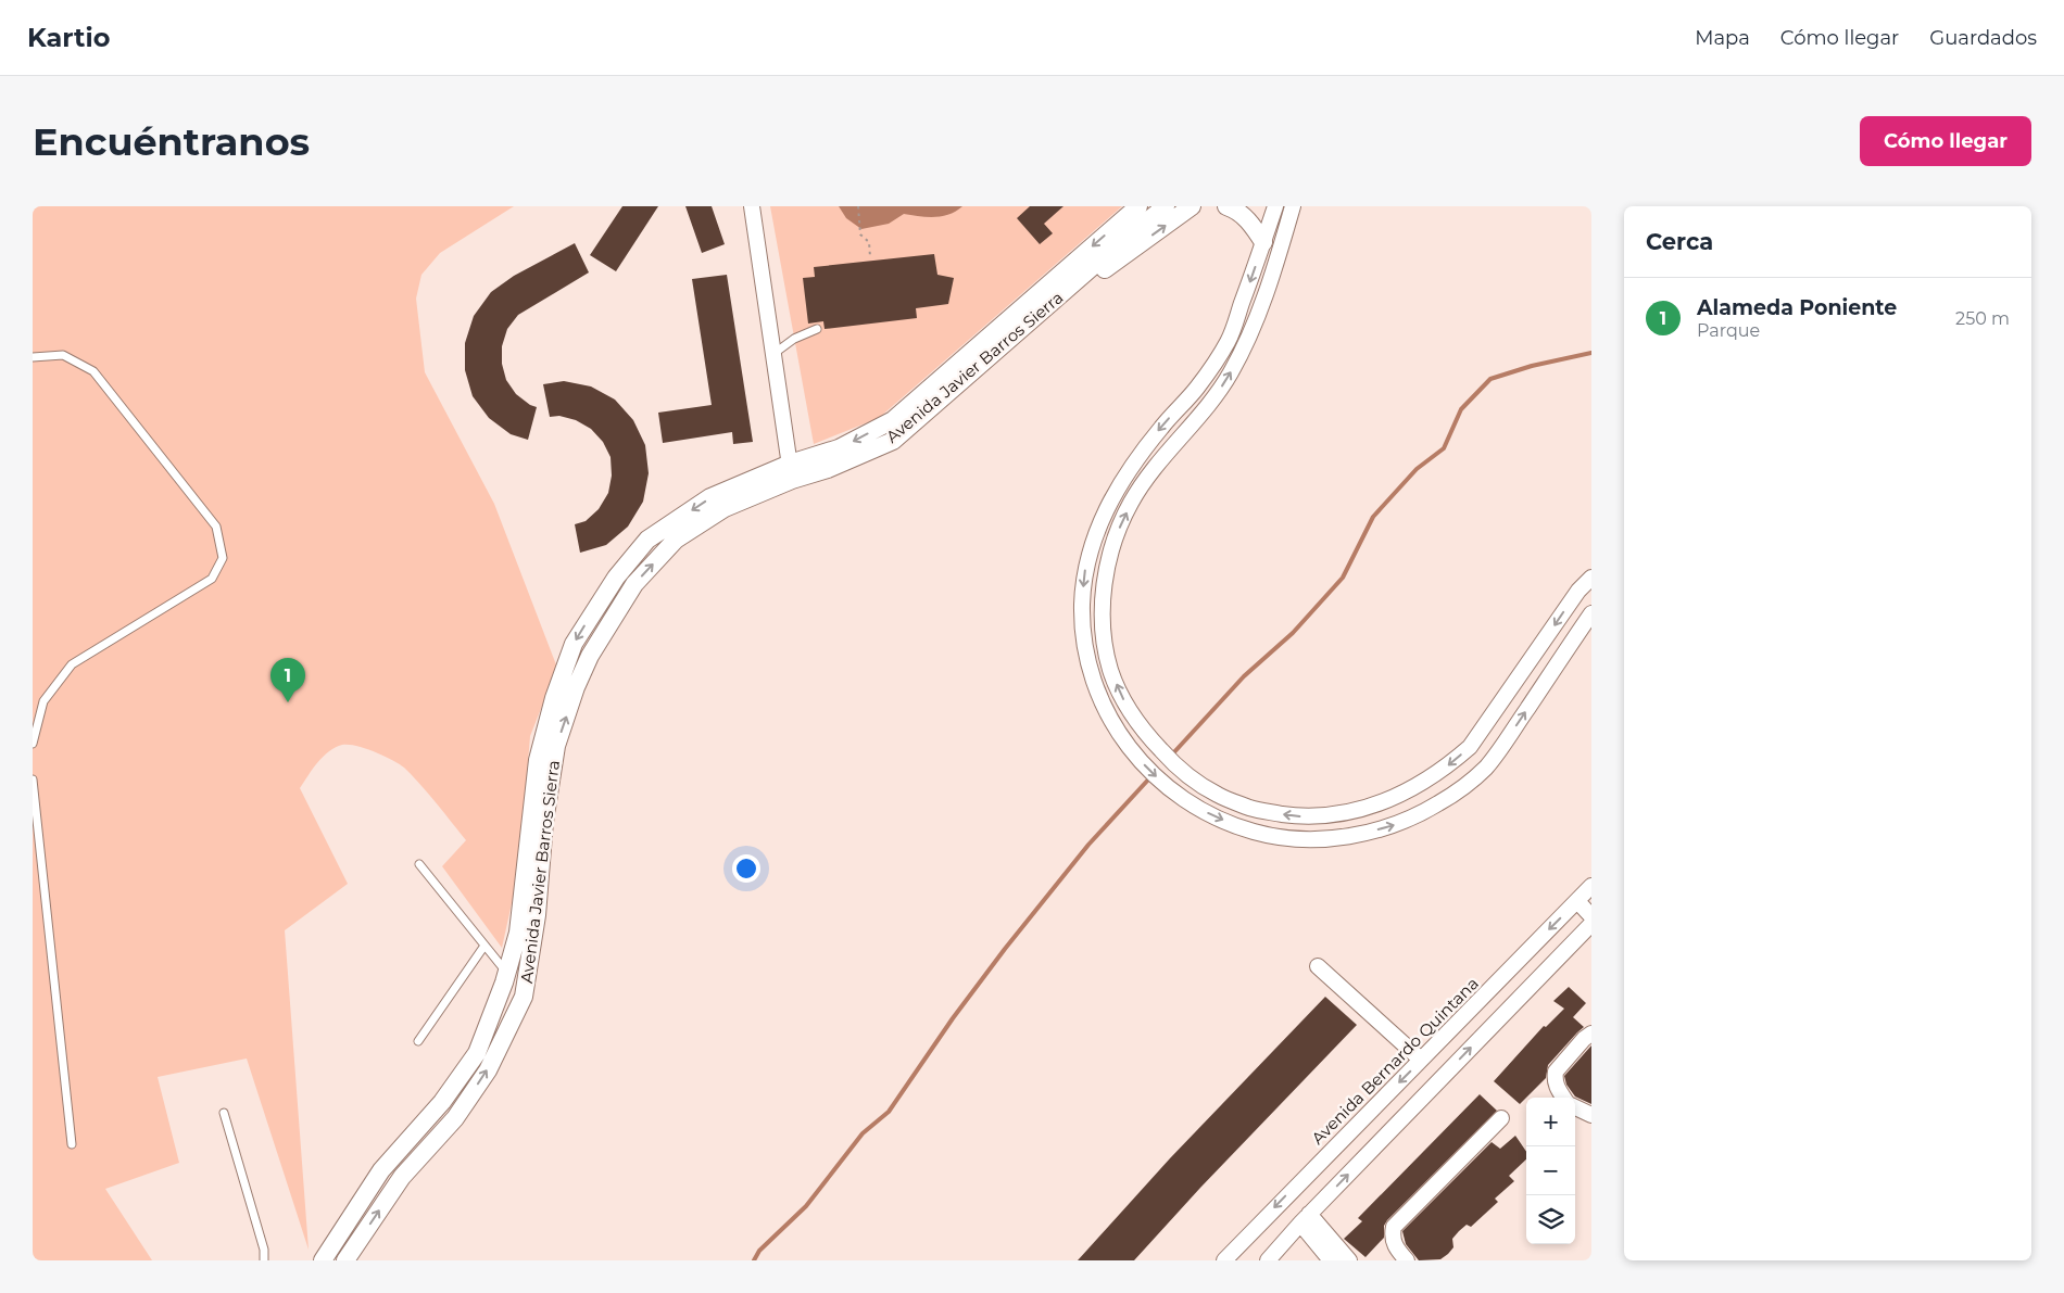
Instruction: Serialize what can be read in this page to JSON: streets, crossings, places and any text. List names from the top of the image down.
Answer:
{
  "streets": {
    "street": ["Avenida Javier Barros Sierra", "Avenida Bernardo Quintana"]
  },
  "page": {
    "header": "Kartio",
    "nav": ["Mapa", "Cómo llegar", "Guardados"],
    "buttons": "Cómo llegar",
    "title": "Encuéntranos",
    "heading": "Cerca",
    "list": [
      {
        "mark": "1",
        "name": "Alameda Poniente",
        "note": "Parque",
        "value": "250 m"
      }
    ],
    "pins": "1",
    "map_buttons": ["+", "−"]
  }
}
